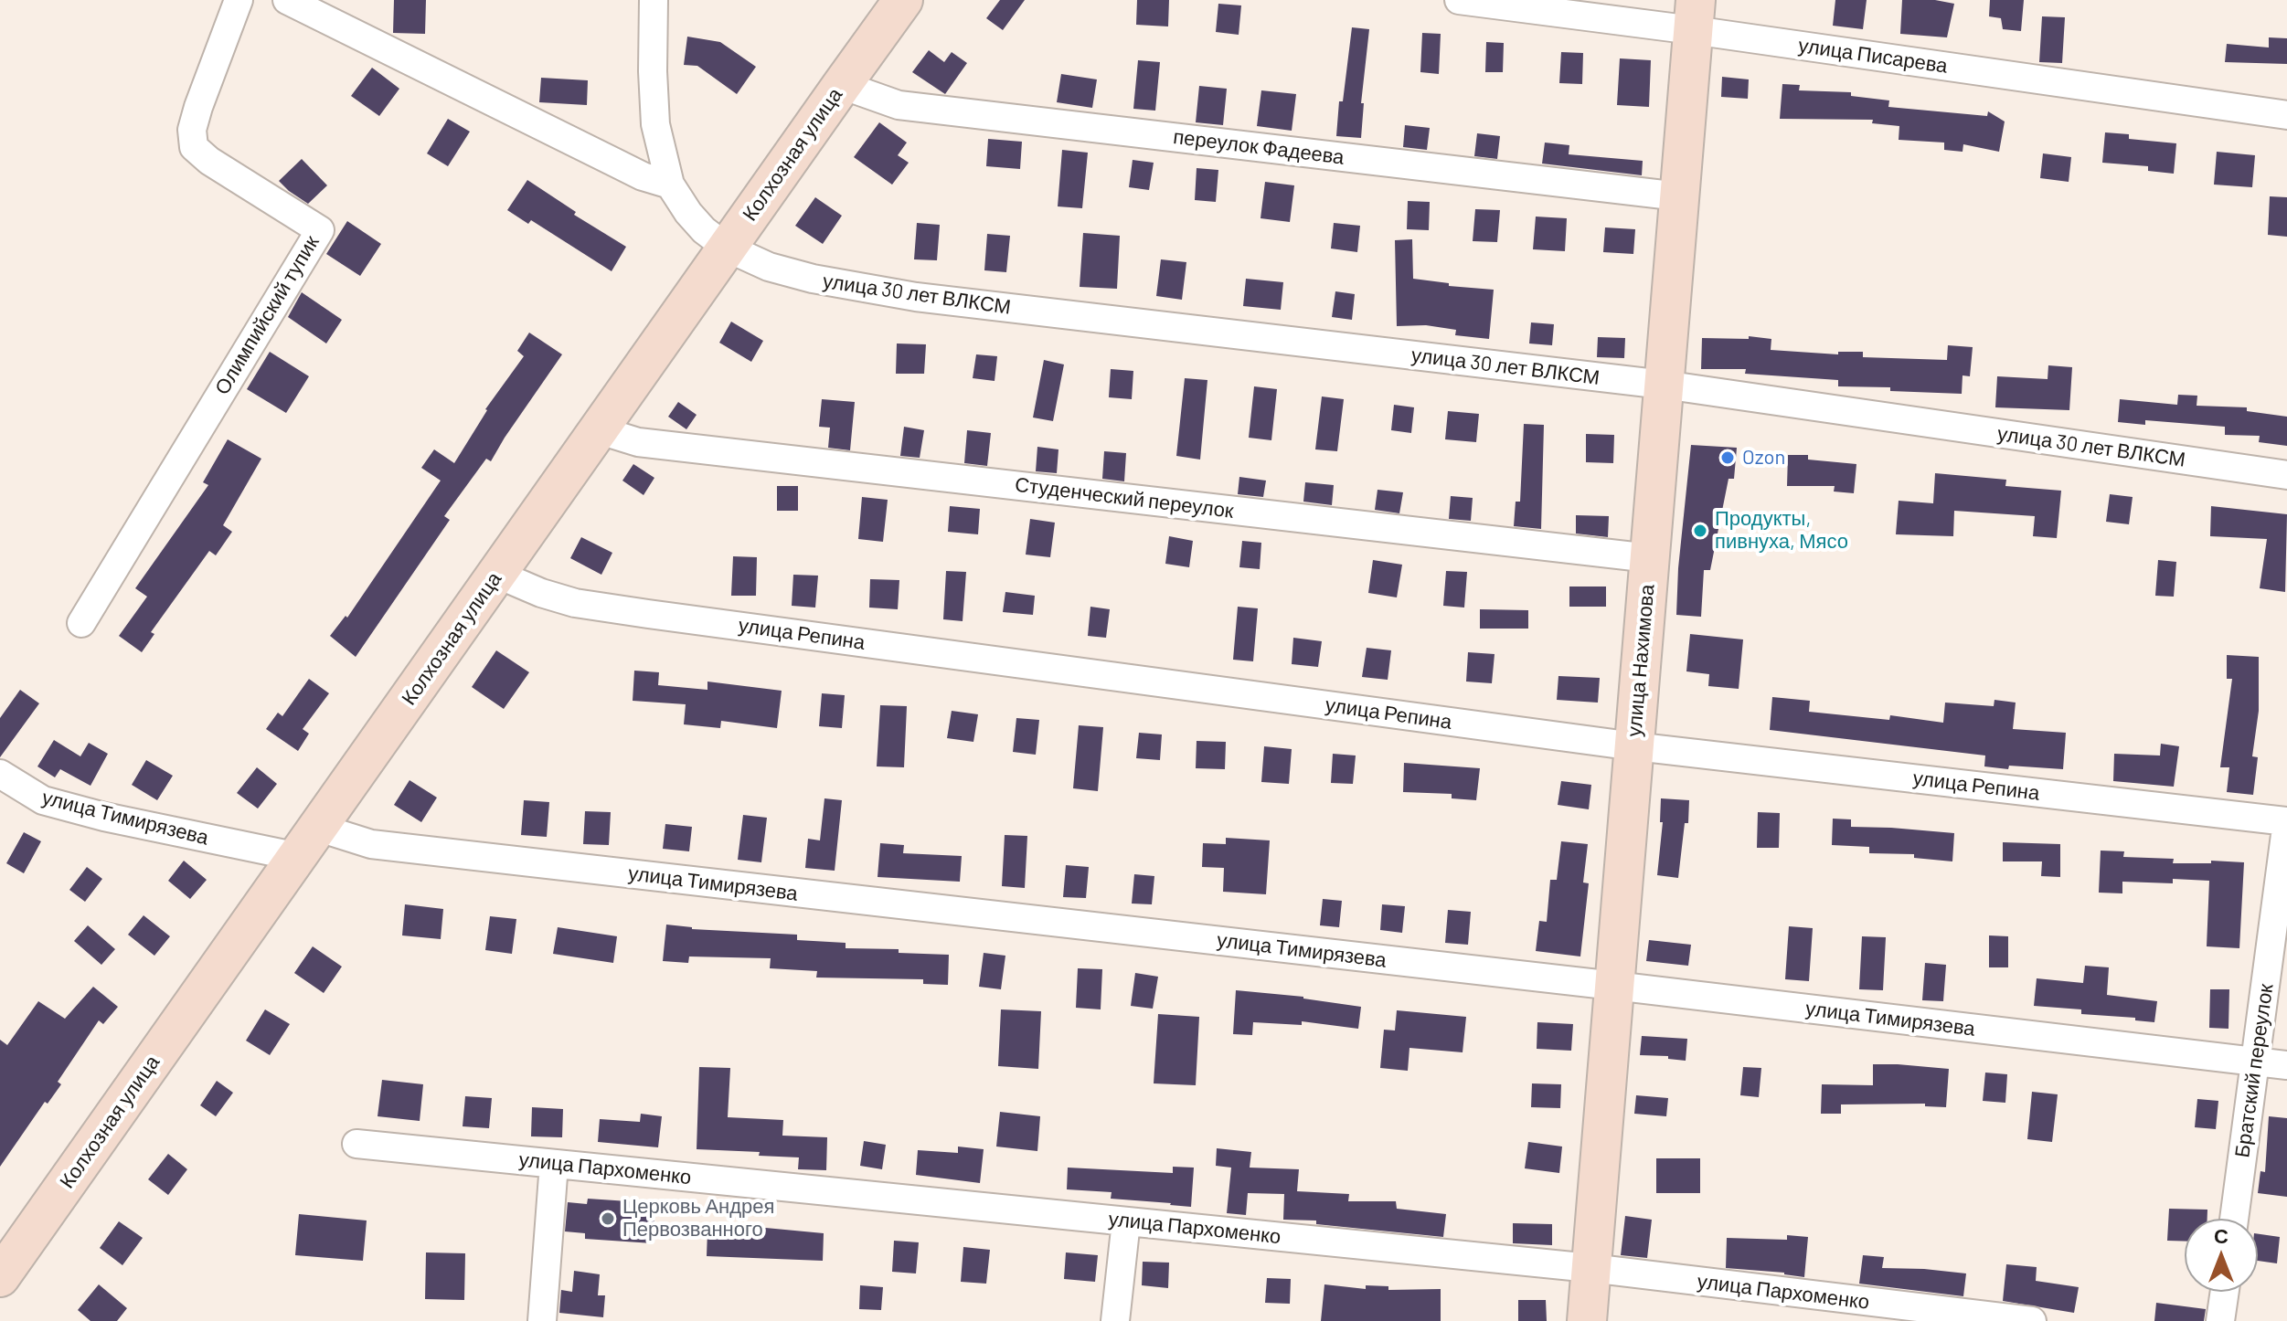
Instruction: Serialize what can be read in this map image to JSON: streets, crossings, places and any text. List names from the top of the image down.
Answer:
{
  "streets": {
    "main road": ["Колхозная улица", "улица Нахимова"],
    "street": [
      "улица Писарева",
      "переулок Фадеева",
      "улица 30 лет ВЛКСМ",
      "Олимпийский тупик",
      "Студенческий переулок",
      "улица Репина",
      "улица Тимирязева",
      "Братский переулок",
      "улица Пархоменко"
    ]
  },
  "crossings": [
    ["улица Писарева", "улица Нахимова"],
    ["переулок Фадеева", "Колхозная улица"],
    ["переулок Фадеева", "улица Нахимова"],
    ["Колхозная улица", "улица 30 лет ВЛКСМ"],
    ["Колхозная улица", "Студенческий переулок"],
    ["Колхозная улица", "улица Репина"],
    ["Колхозная улица", "улица Тимирязева"],
    ["улица 30 лет ВЛКСМ", "улица Нахимова"],
    ["Студенческий переулок", "улица Нахимова"],
    ["улица Репина", "улица Нахимова"],
    ["улица Репина", "Братский переулок"],
    ["улица Нахимова", "улица Тимирязева"],
    ["улица Нахимова", "улица Пархоменко"],
    ["улица Тимирязева", "Братский переулок"]
  ],
  "places": ["Ozon", "Продукты, пивнуха, Мясо", "Церковь Андрея Первозванного"],
  "north": "top"
}
